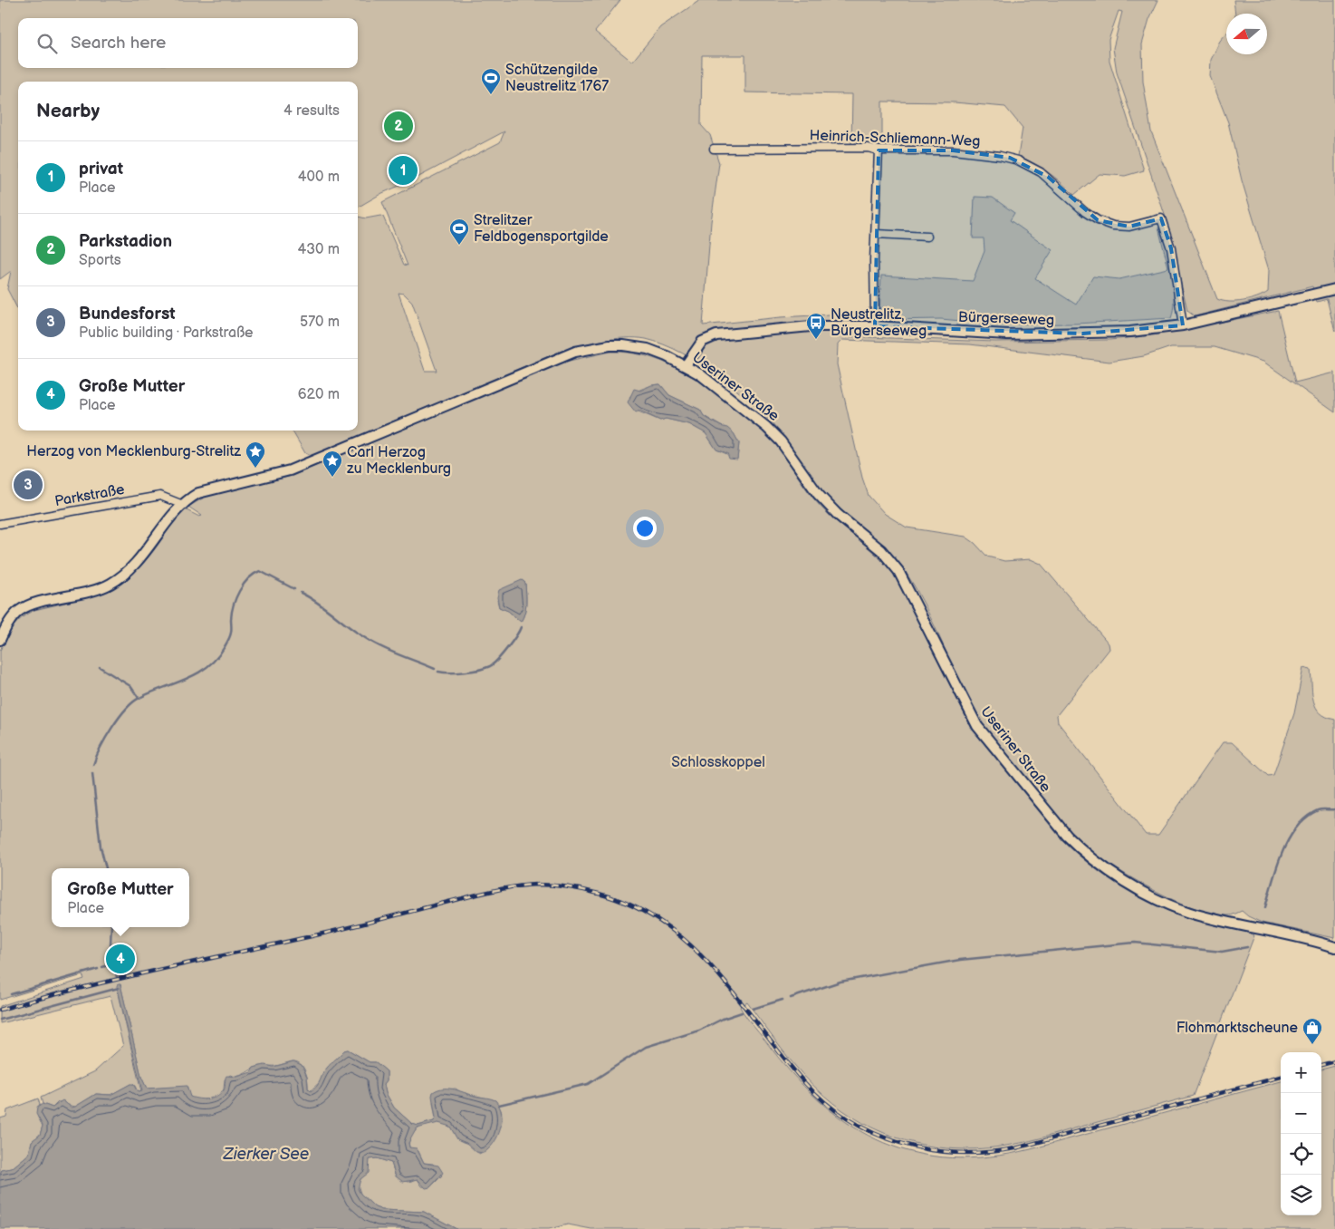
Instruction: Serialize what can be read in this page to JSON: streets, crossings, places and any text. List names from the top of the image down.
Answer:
{
  "streets": {
    "main road": ["Bürgerseeweg", "Useriner Straße"],
    "street": ["Heinrich-Schliemann-Weg", "Parkstraße"]
  },
  "crossings": [
    ["Heinrich-Schliemann-Weg", "Bürgerseeweg"],
    ["Bürgerseeweg", "Useriner Straße"],
    ["Useriner Straße", "Parkstraße"]
  ],
  "water": ["Zierker See"],
  "parks": ["Schlosskoppel"],
  "places": {
    "sports": ["Schützengilde Neustrelitz 1767", "Strelitzer Feldbogensportgilde"],
    "bus stop": ["Neustrelitz, Bürgerseeweg"],
    "place": ["Herzog von Mecklenburg-Strelitz", "Carl Herzog zu Mecklenburg"],
    "shop": ["Flohmarktscheune"]
  },
  "north": "left",
  "page": {
    "search": "Search here",
    "heading": ["Nearby", "4 results"],
    "pins": [
      "2",
      "1",
      "3",
      "4"
    ],
    "list": [
      {
        "mark": "1",
        "name": "privat",
        "note": "Place",
        "value": "400 m"
      },
      {
        "mark": "2",
        "name": "Parkstadion",
        "note": "Sports",
        "value": "430 m"
      },
      {
        "mark": "3",
        "name": "Bundesforst",
        "note": "Public building · Parkstraße",
        "value": "570 m"
      },
      {
        "mark": "4",
        "name": "Große Mutter",
        "note": "Place",
        "value": "620 m"
      }
    ],
    "popup": ["Große Mutter", "Place"],
    "map_buttons": ["+", "−"]
  }
}
